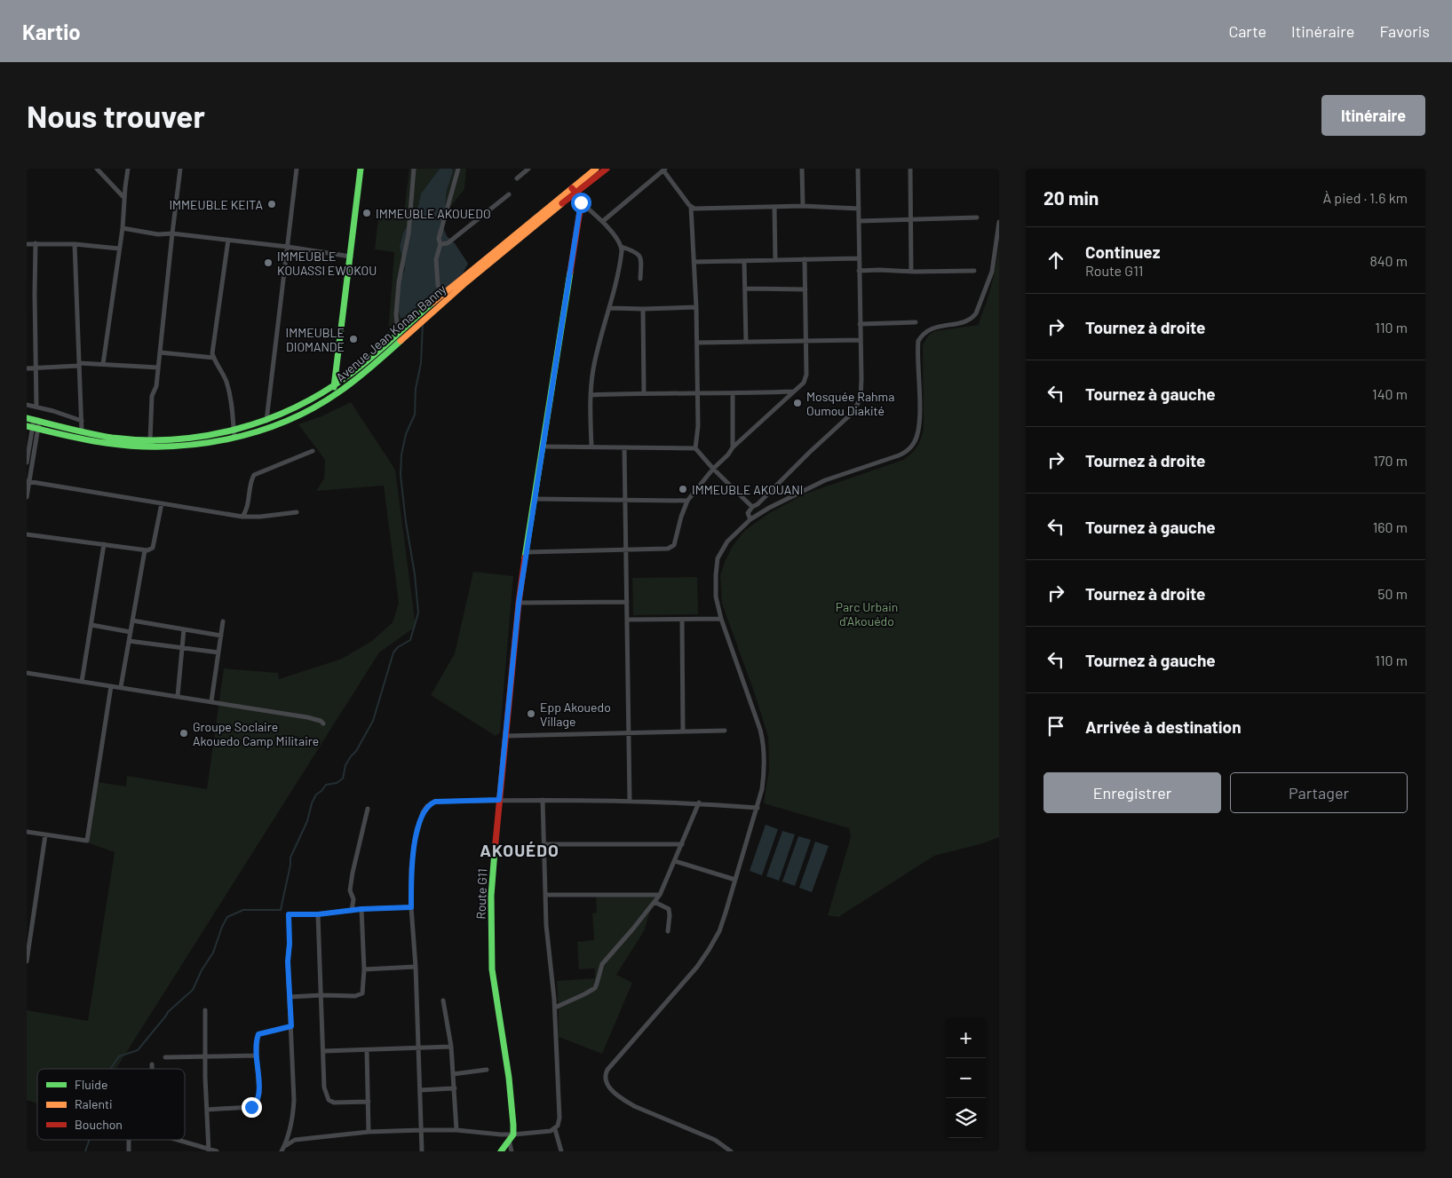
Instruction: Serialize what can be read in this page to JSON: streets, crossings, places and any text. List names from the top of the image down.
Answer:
{
  "streets": {
    "street": ["Avenue Jean Konan Banny", "Route G11"]
  },
  "districts": ["AKOUÉDO"],
  "parks": ["Parc Urbain d'Akouédo"],
  "places": [
    "IMMEUBLE KEITA",
    "IMMEUBLE AKOUEDO",
    "IMMEUBLE KOUASSI EWOKOU",
    "IMMEUBLE DIOMANDE",
    "Mosquée Rahma Oumou Diakité",
    "IMMEUBLE AKOUANI",
    "Epp Akouedo Village",
    "Groupe Soclaire Akouedo Camp Militaire"
  ],
  "legend": ["Fluide", "Ralenti", "Bouchon"],
  "page": {
    "header": "Kartio",
    "nav": ["Carte", "Itinéraire", "Favoris"],
    "buttons": [
      "Itinéraire",
      ["Enregistrer", "Partager"]
    ],
    "title": "Nous trouver",
    "heading": ["20 min", "À pied · 1.6 km"],
    "list": [
      ["Continuez", "Route G11", "840 m"],
      ["Tournez à droite", "110 m"],
      ["Tournez à gauche", "140 m"],
      ["Tournez à droite", "170 m"],
      ["Tournez à gauche", "160 m"],
      ["Tournez à droite", "50 m"],
      ["Tournez à gauche", "110 m"],
      "Arrivée à destination"
    ],
    "map_buttons": ["+", "−"]
  }
}
